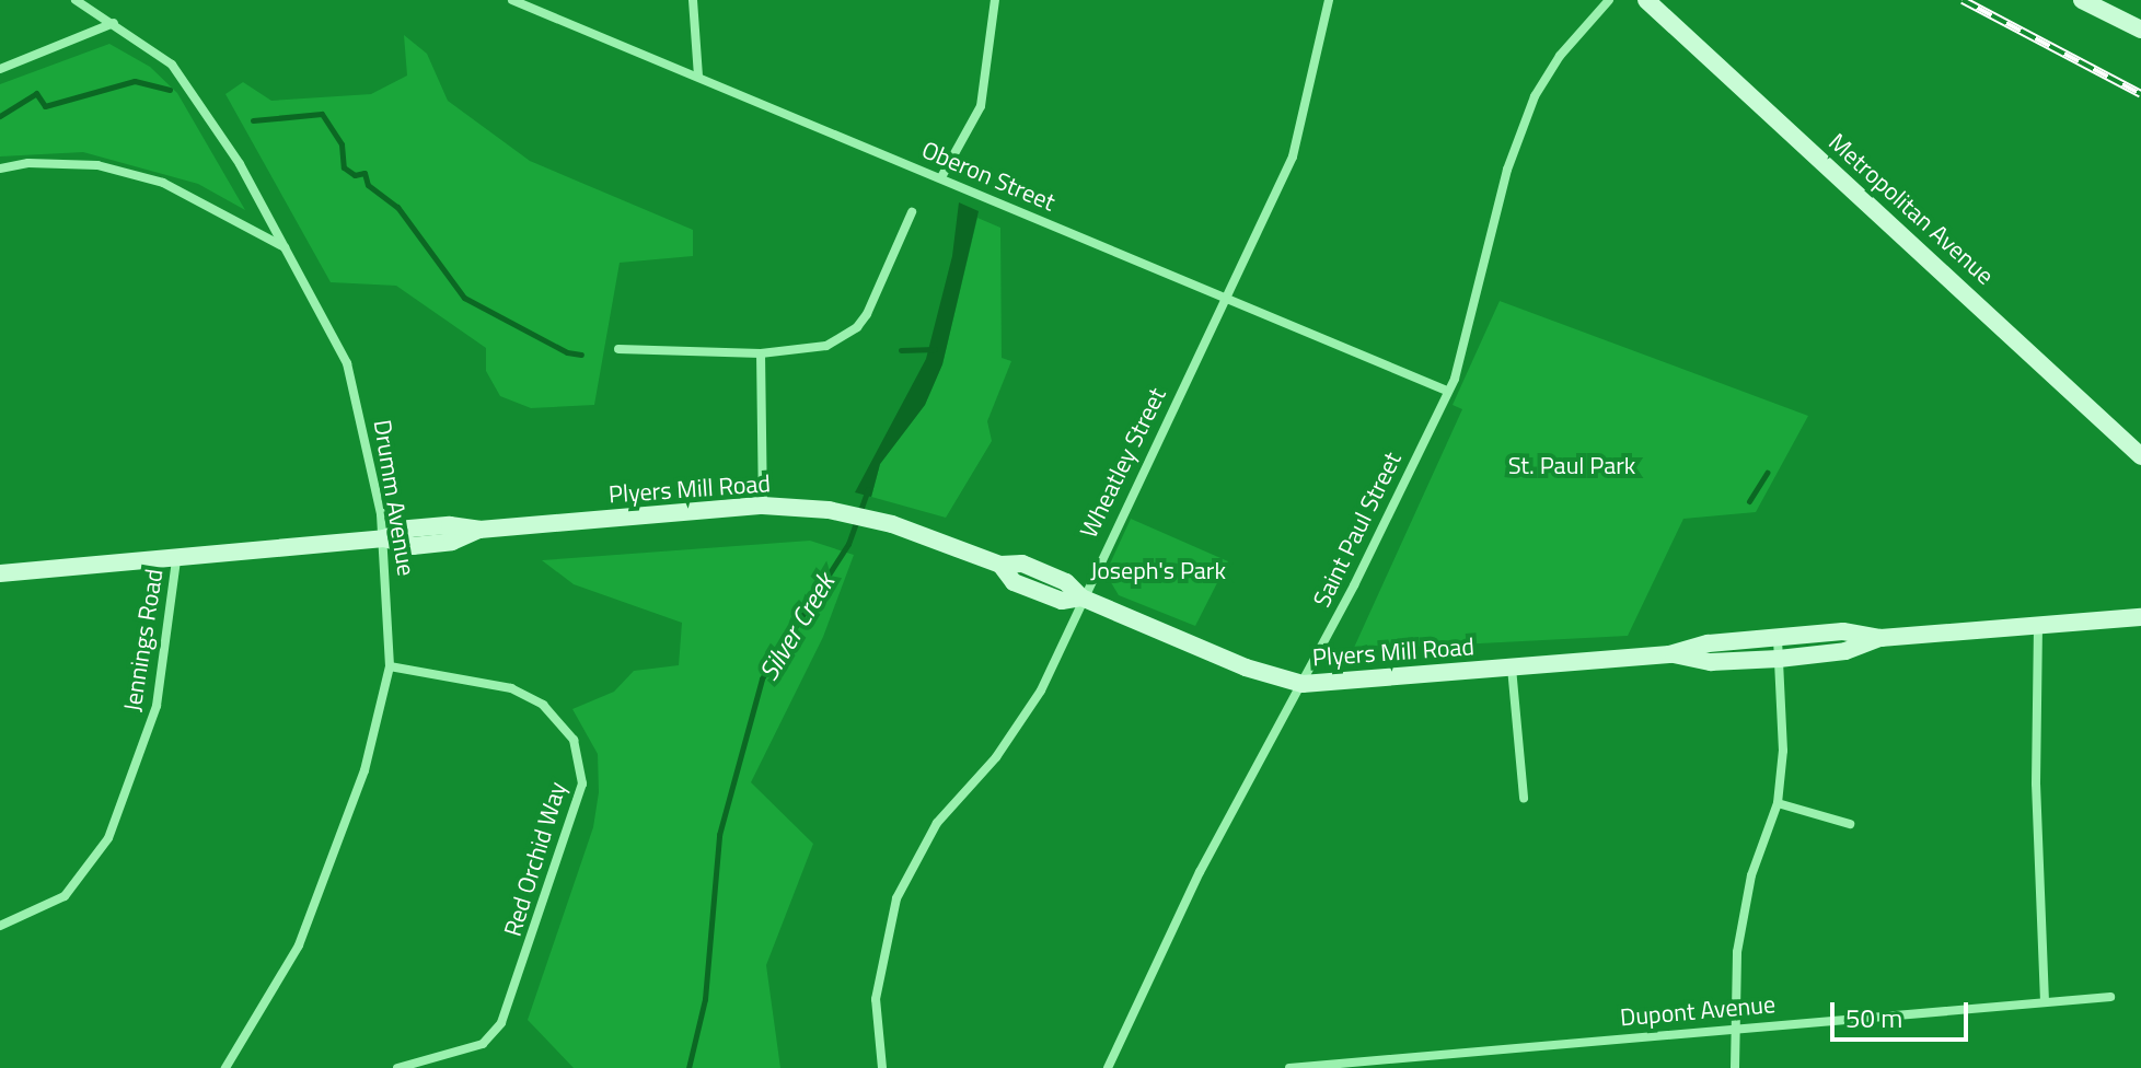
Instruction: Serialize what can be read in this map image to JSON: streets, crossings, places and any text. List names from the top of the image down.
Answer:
{
  "streets": {
    "street": [
      "Oberon Street",
      "Metropolitan Avenue",
      "Wheatley Street",
      "Plyers Mill Road",
      "Drumm Avenue",
      "Saint Paul Street",
      "Jennings Road",
      "Red Orchid Way",
      "Dupont Avenue"
    ]
  },
  "crossings": [
    ["Oberon Street", "Wheatley Street"],
    ["Oberon Street", "Saint Paul Street"],
    ["Wheatley Street", "Plyers Mill Road"],
    ["Plyers Mill Road", "Drumm Avenue"],
    ["Plyers Mill Road", "Saint Paul Street"],
    ["Plyers Mill Road", "Jennings Road"],
    ["Drumm Avenue", "Red Orchid Way"]
  ],
  "water": ["Silver Creek"],
  "parks": ["St. Paul Park", "Joseph's Park"],
  "scale_bar": "50 m"
}
